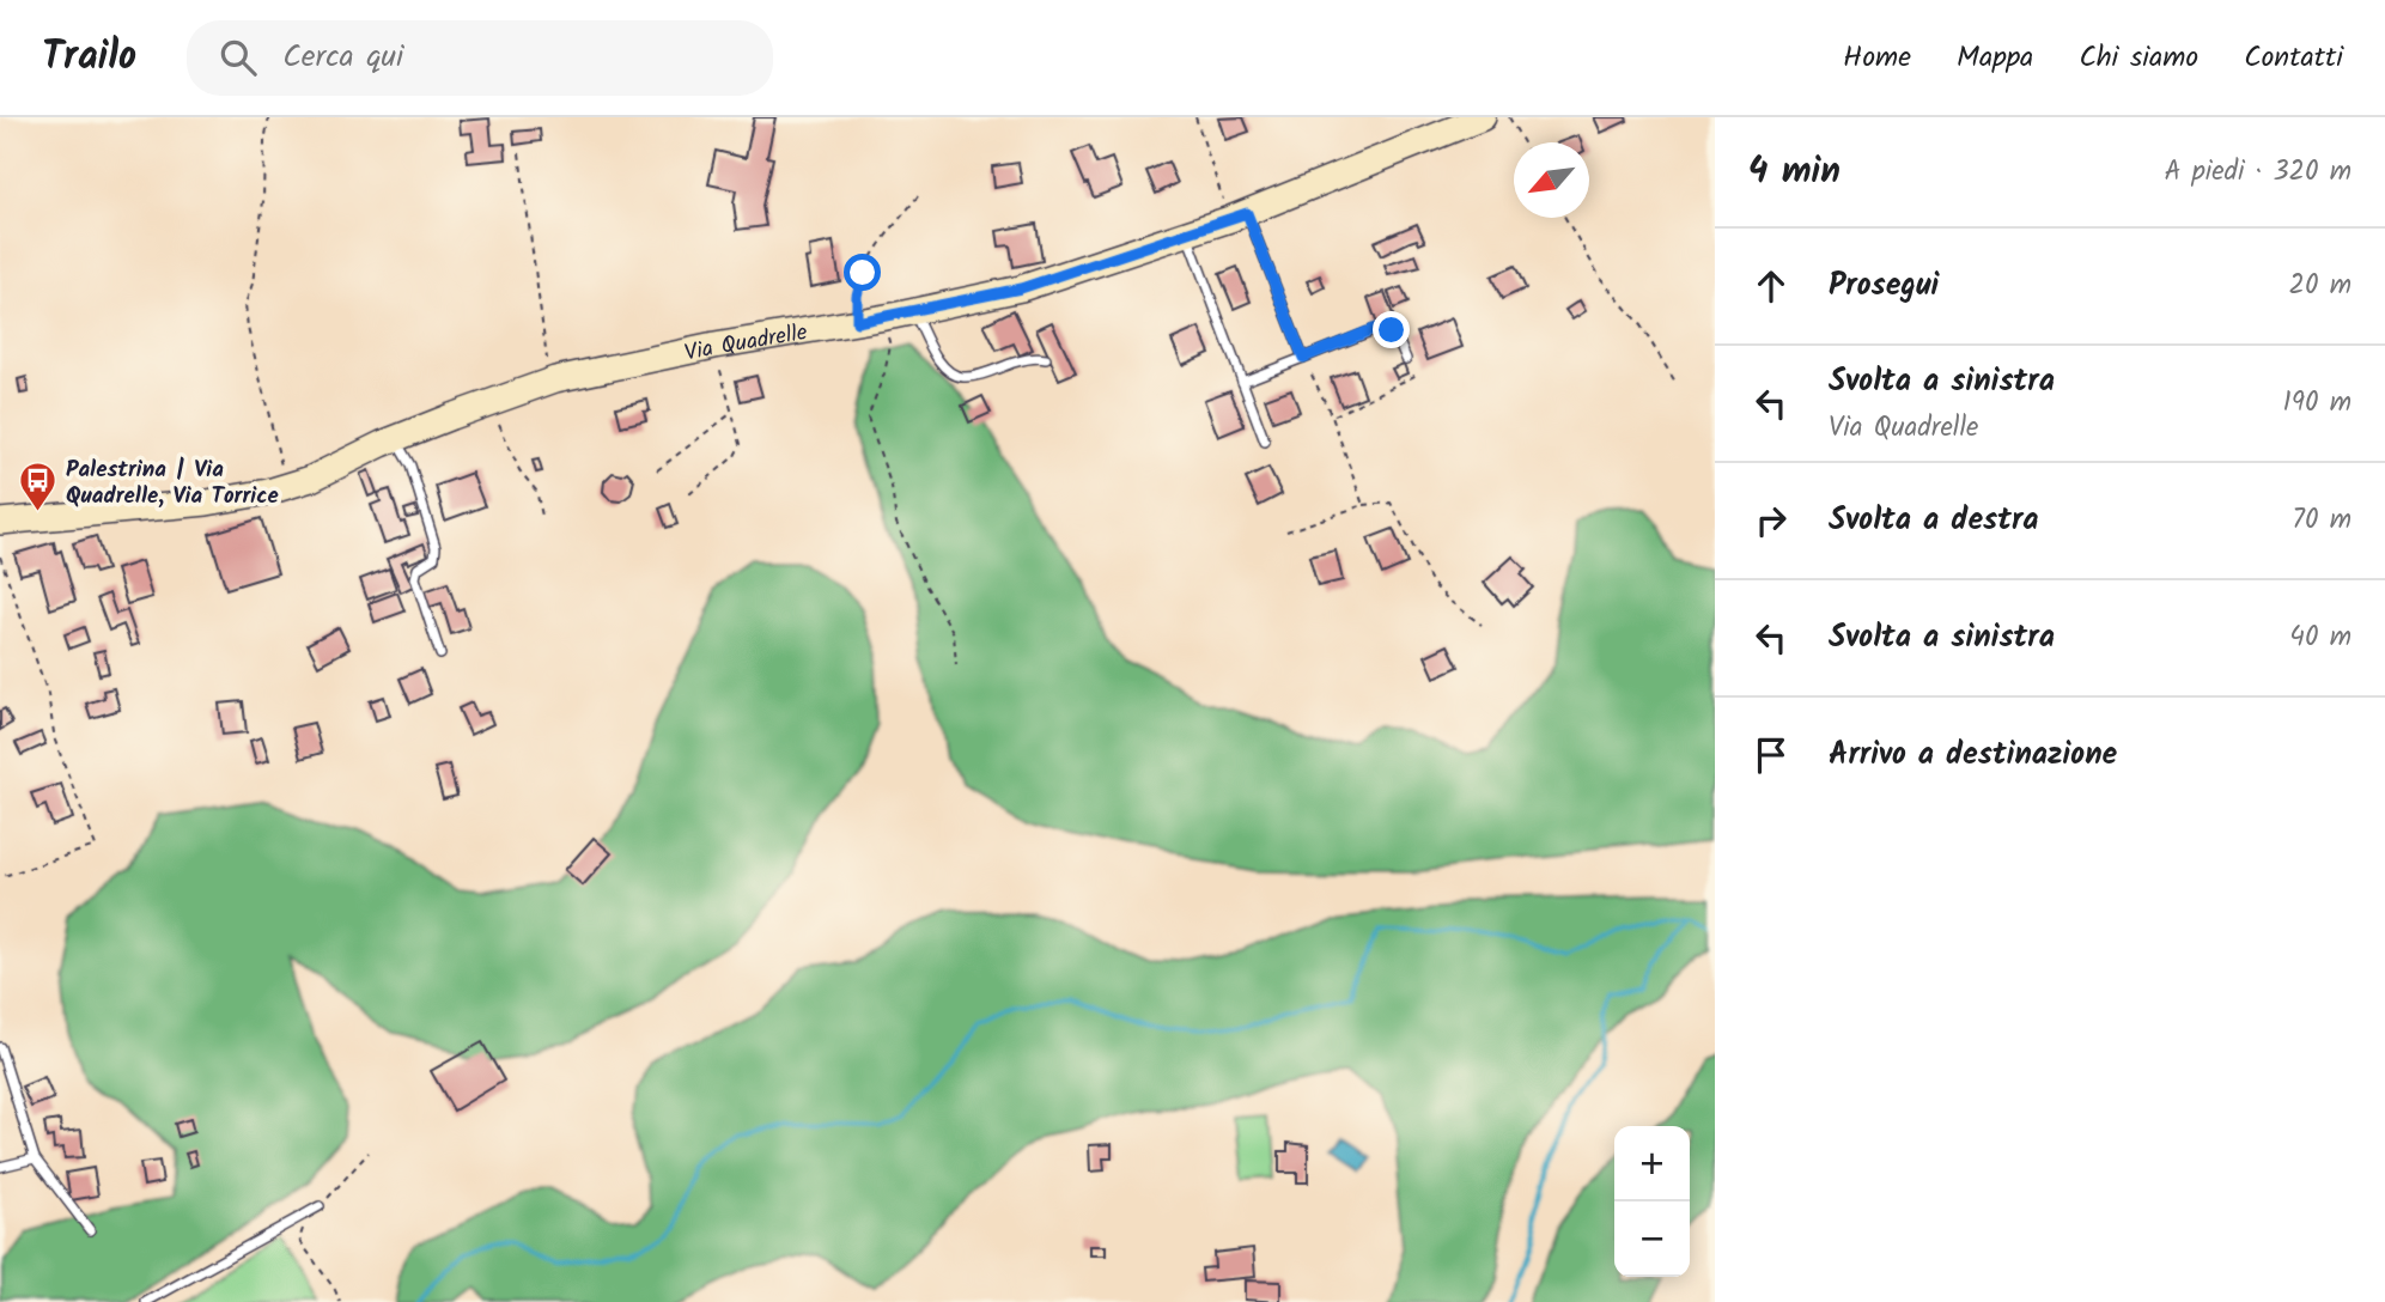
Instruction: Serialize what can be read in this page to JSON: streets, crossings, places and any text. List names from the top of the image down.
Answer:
{
  "streets": {
    "street": ["Via Quadrelle"]
  },
  "places": {
    "bus stop": ["Palestrina | Via Quadrelle, Via Torrice"]
  },
  "north": "bottom left",
  "page": {
    "header": "Trailo",
    "search": "Cerca qui",
    "nav": [
      "Home",
      "Mappa",
      "Chi siamo",
      "Contatti"
    ],
    "heading": ["4 min", "A piedi · 320 m"],
    "list": [
      ["Prosegui", "20 m"],
      ["Svolta a sinistra", "Via Quadrelle", "190 m"],
      ["Svolta a destra", "70 m"],
      ["Svolta a sinistra", "40 m"],
      "Arrivo a destinazione"
    ],
    "map_buttons": ["+", "−"]
  }
}
